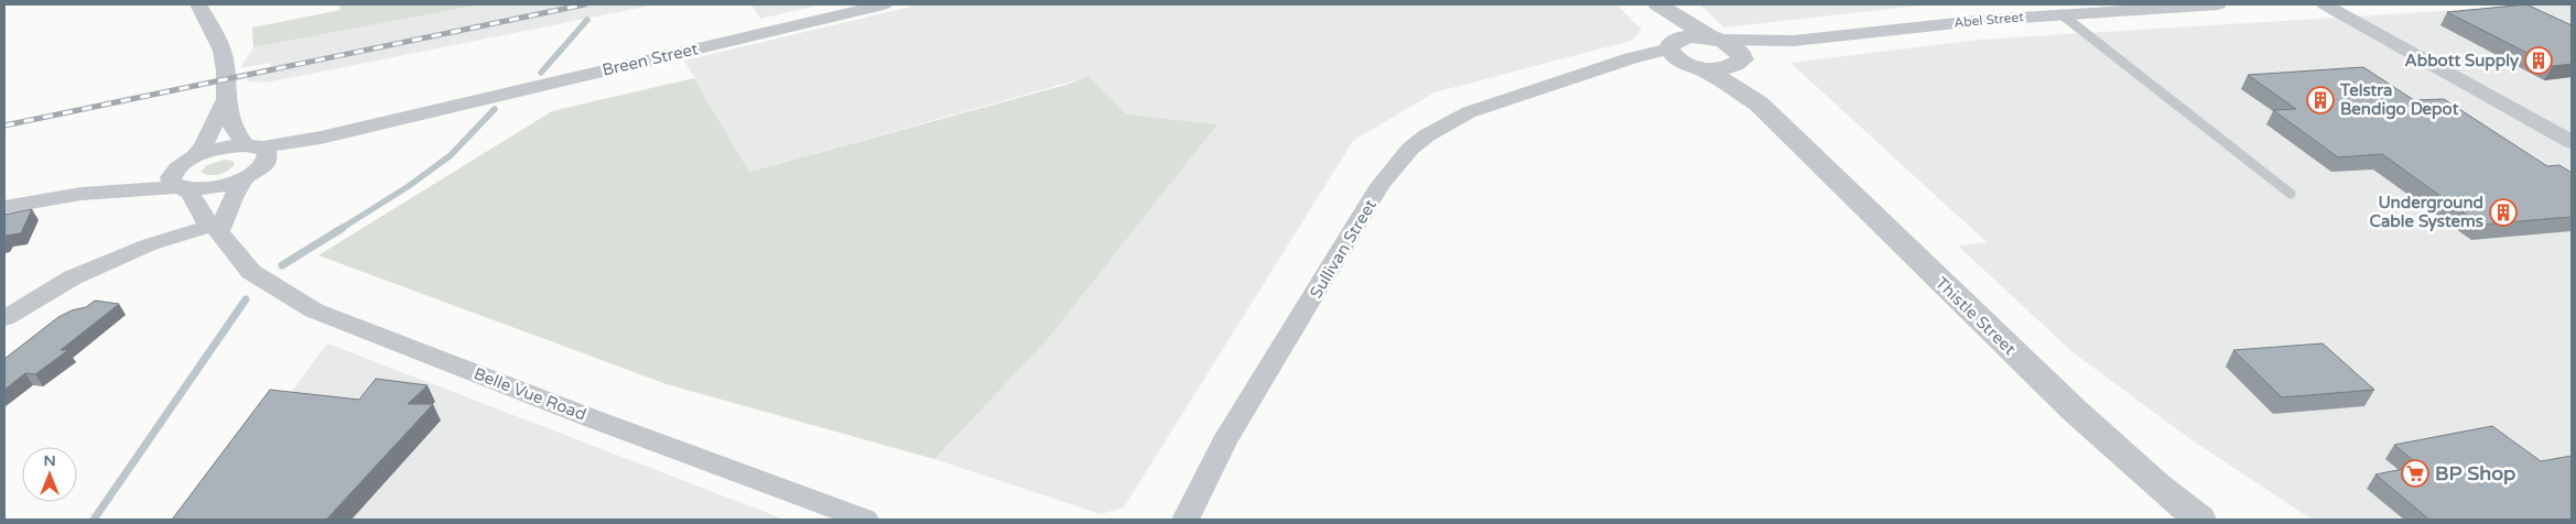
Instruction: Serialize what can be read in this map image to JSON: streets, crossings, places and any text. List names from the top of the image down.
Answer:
{
  "streets": {
    "street": [
      "Abel Street",
      "Breen Street",
      "Sullivan Street",
      "Thistle Street",
      "Belle Vue Road"
    ]
  },
  "crossings": [
    ["Abel Street", "Thistle Street"],
    ["Breen Street", "Belle Vue Road"],
    ["Sullivan Street", "Thistle Street"]
  ],
  "places": {
    "building": ["Abbott Supply", "Telstra Bendigo Depot", "Underground Cable Systems"],
    "supermarket": ["BP Shop"]
  },
  "north": "top"
}
